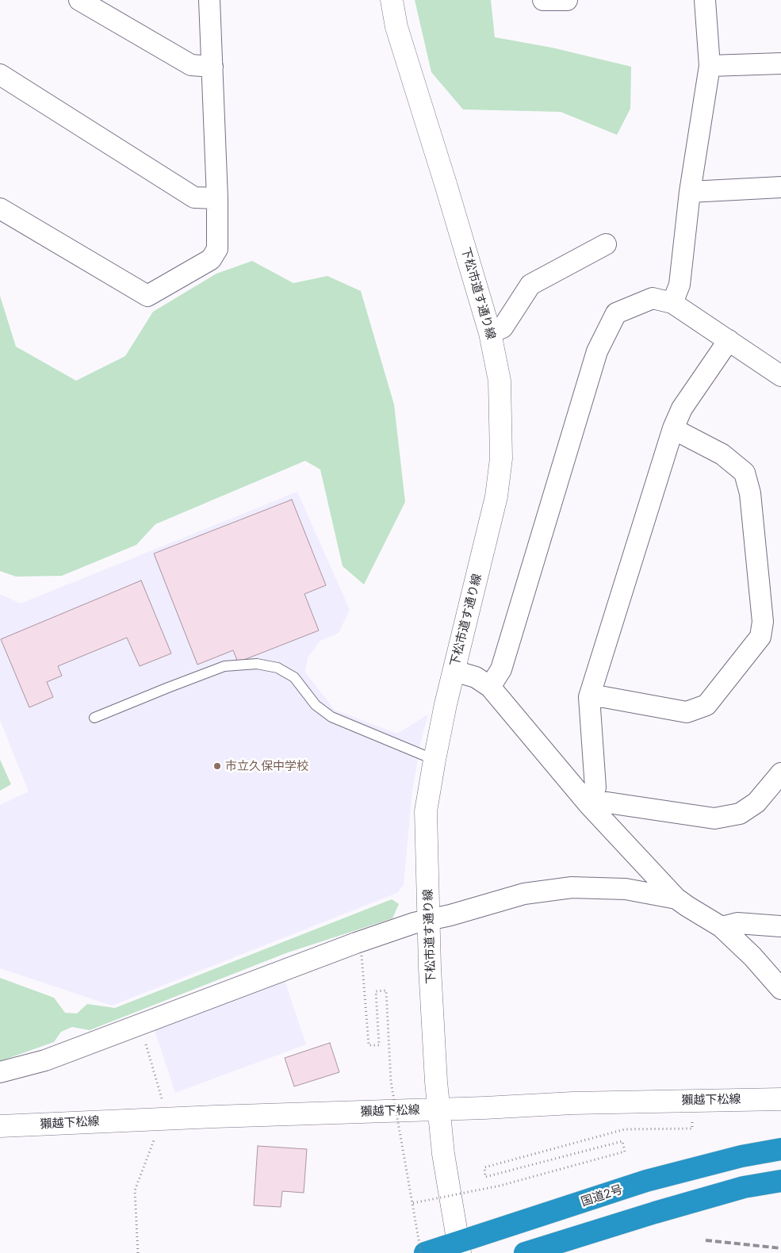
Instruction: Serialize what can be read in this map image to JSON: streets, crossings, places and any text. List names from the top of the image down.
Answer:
{
  "streets": {
    "highway": ["国道2号"],
    "street": ["下松市道す通り線", "獺越下松線"]
  },
  "crossings": [
    ["下松市道す通り線", "獺越下松線"],
    ["下松市道す通り線", "国道2号"]
  ],
  "places": ["市立久保中学校"]
}
